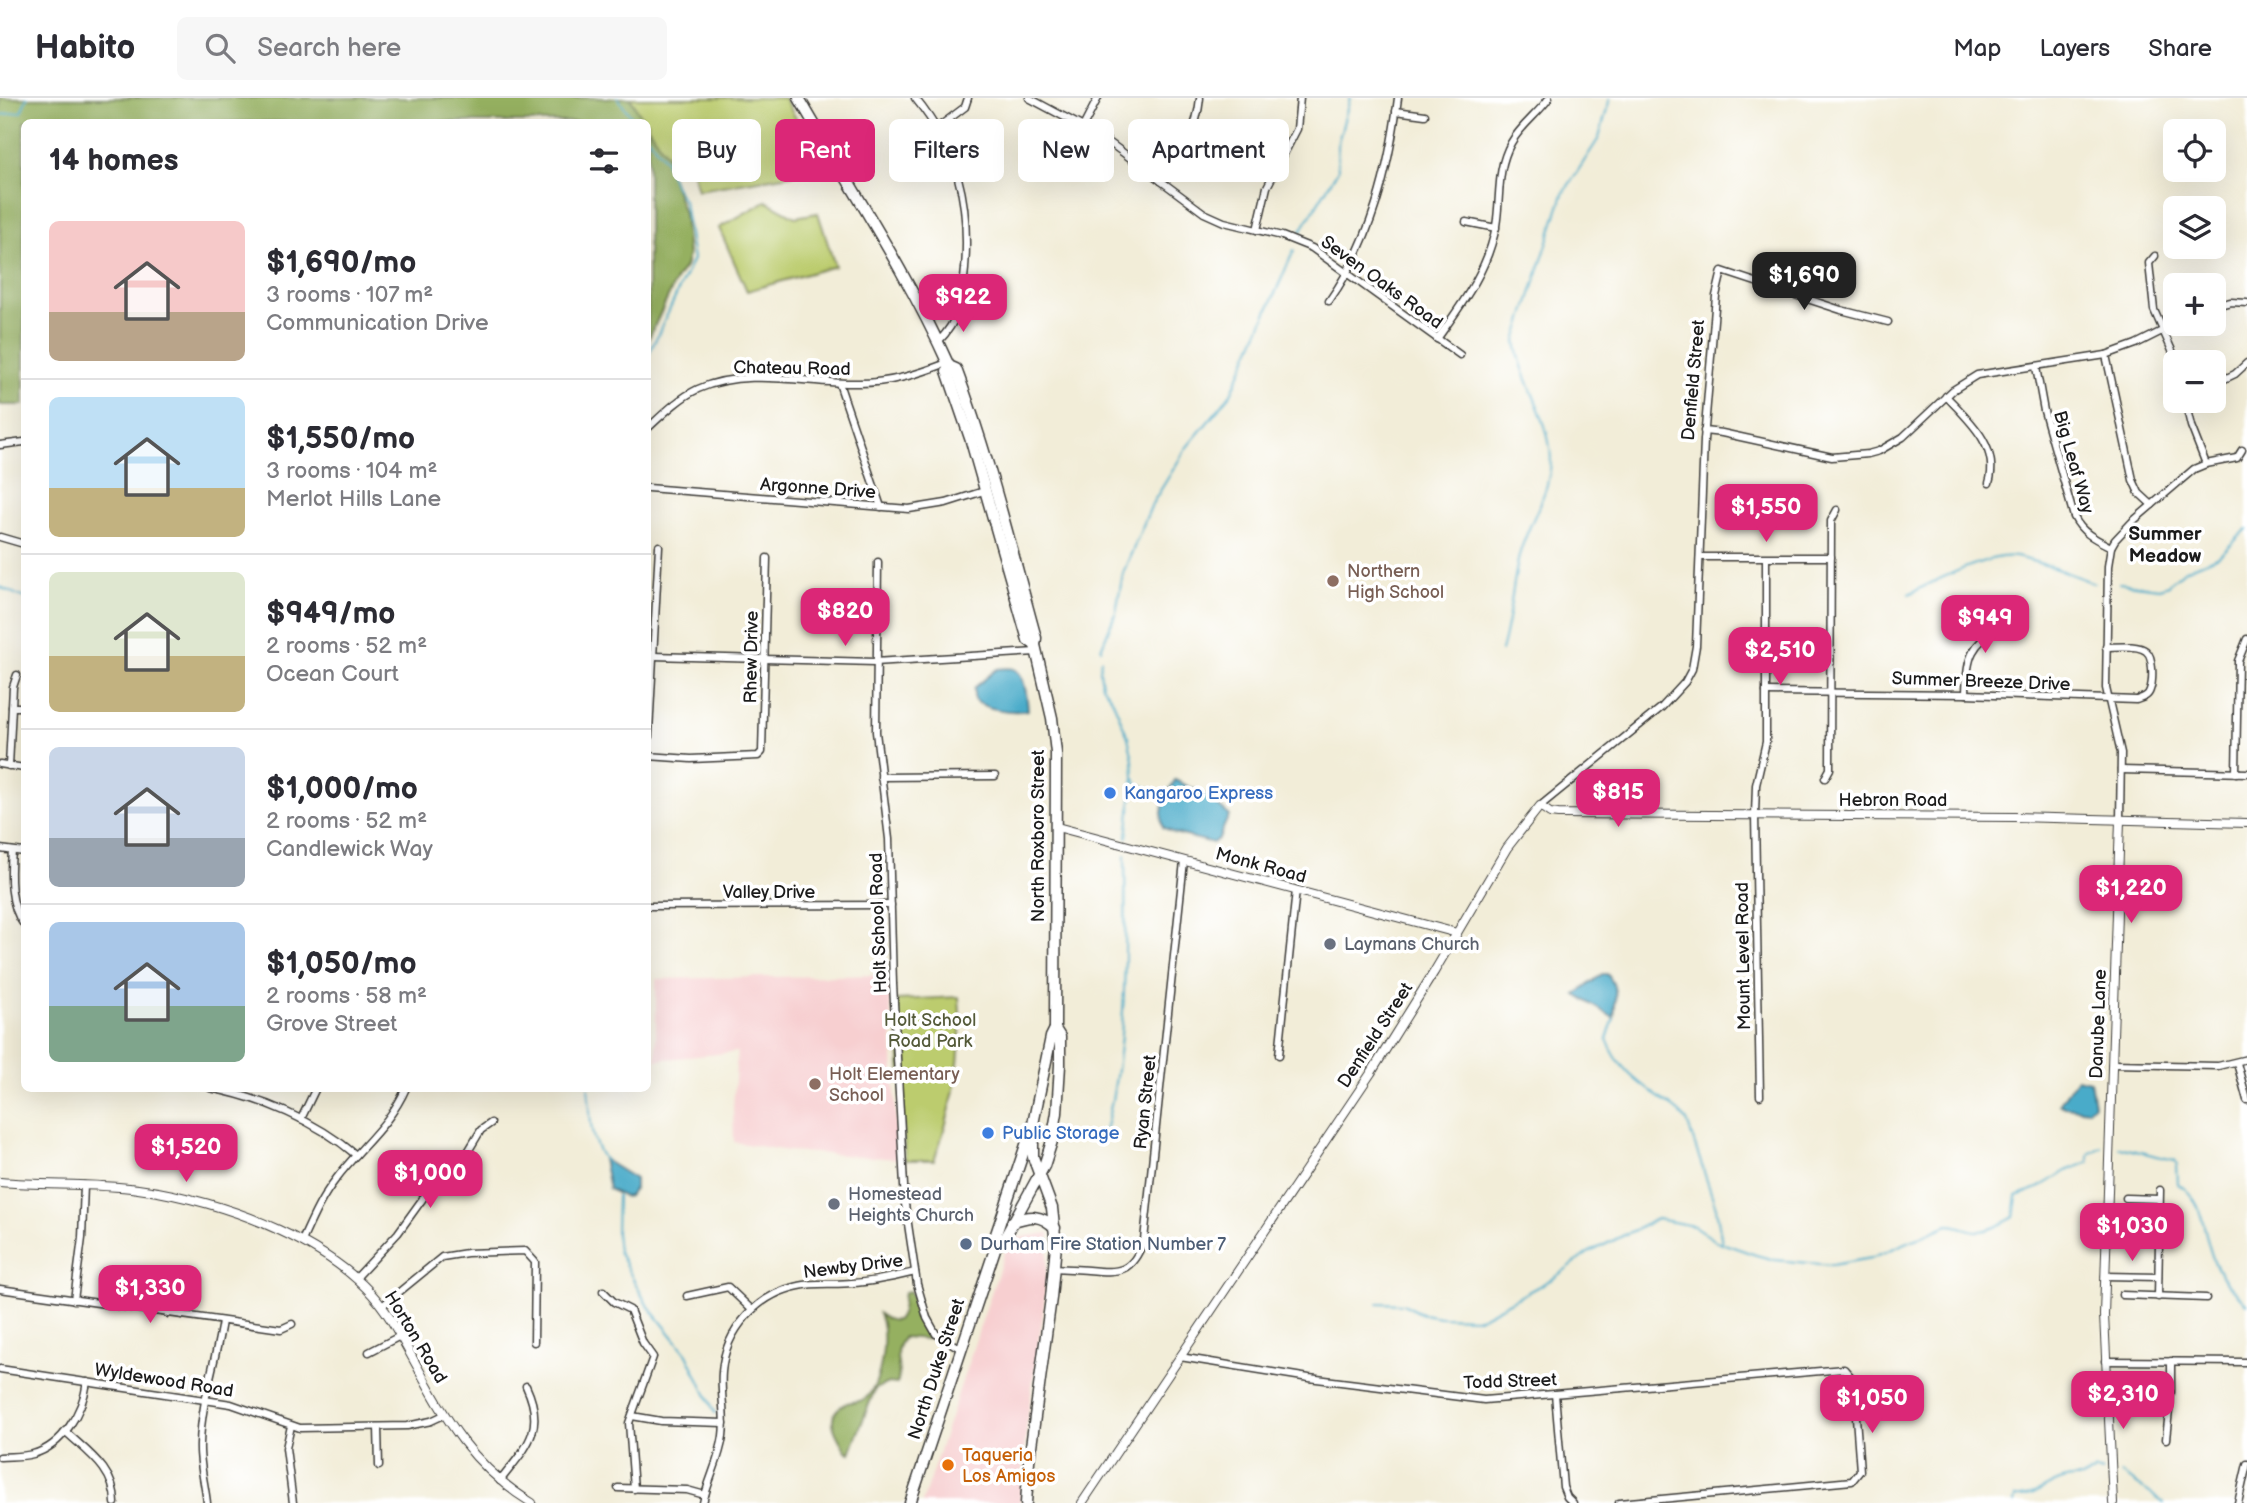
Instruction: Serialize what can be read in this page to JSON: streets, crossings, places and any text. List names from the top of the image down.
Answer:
{
  "streets": {
    "main road": ["North Roxboro Street", "North Duke Street"],
    "street": [
      "Seven Oaks Road",
      "Chateau Road",
      "Denfield Street",
      "Big Leaf Way",
      "Argonne Drive",
      "Rhew Drive",
      "Summer Breeze Drive",
      "Hebron Road",
      "Monk Road",
      "Valley Drive",
      "Holt School Road",
      "Mount Level Road",
      "Danube Lane",
      "Ryan Street",
      "Newby Drive",
      "Horton Road",
      "Wyldewood Road",
      "Todd Street"
    ]
  },
  "crossings": [
    ["Chateau Road", "North Roxboro Street"],
    ["Denfield Street", "Hebron Road"],
    ["Denfield Street", "Monk Road"],
    ["Denfield Street", "Todd Street"],
    ["Big Leaf Way", "Danube Lane"],
    ["Argonne Drive", "North Roxboro Street"],
    ["Summer Breeze Drive", "Mount Level Road"],
    ["Summer Breeze Drive", "Danube Lane"],
    ["Hebron Road", "Mount Level Road"],
    ["Hebron Road", "Danube Lane"],
    ["North Roxboro Street", "Monk Road"],
    ["North Roxboro Street", "Ryan Street"],
    ["North Roxboro Street", "North Duke Street"],
    ["Monk Road", "Ryan Street"],
    ["Valley Drive", "Holt School Road"],
    ["Holt School Road", "Newby Drive"],
    ["Holt School Road", "North Duke Street"],
    ["Horton Road", "Wyldewood Road"]
  ],
  "districts": ["Summer Meadow"],
  "parks": ["Holt School Road Park"],
  "places": [
    "Northern High School",
    "Kangaroo Express",
    "Laymans Church",
    "Holt Elementary School",
    "Public Storage",
    "Homestead Heights Church",
    "Durham Fire Station Number 7",
    "Taqueria Los Amigos"
  ],
  "page": {
    "header": "Habito",
    "search": "Search here",
    "nav": ["Map", "Layers", "Share"],
    "map_buttons": ["+", "−"],
    "chip": [
      "Buy",
      "Rent",
      "Filters",
      "New",
      "Apartment"
    ],
    "heading": "14 homes",
    "list": [
      {
        "name": "$1,690/mo",
        "note": "3 rooms · 107 m² · Communication Drive"
      },
      {
        "name": "$1,550/mo",
        "note": "3 rooms · 104 m² · Merlot Hills Lane"
      },
      {
        "name": "$949/mo",
        "note": "2 rooms · 52 m² · Ocean Court"
      },
      {
        "name": "$1,000/mo",
        "note": "2 rooms · 52 m² · Candlewick Way"
      },
      {
        "name": "$1,050/mo",
        "note": "2 rooms · 58 m² · Grove Street"
      }
    ],
    "price": [
      "$1,690",
      "$922",
      "$1,550",
      "$820",
      "$949",
      "$2,510",
      "$815",
      "$1,220",
      "$1,520",
      "$1,000",
      "$1,030",
      "$1,330",
      "$2,310",
      "$1,050"
    ]
  }
}
